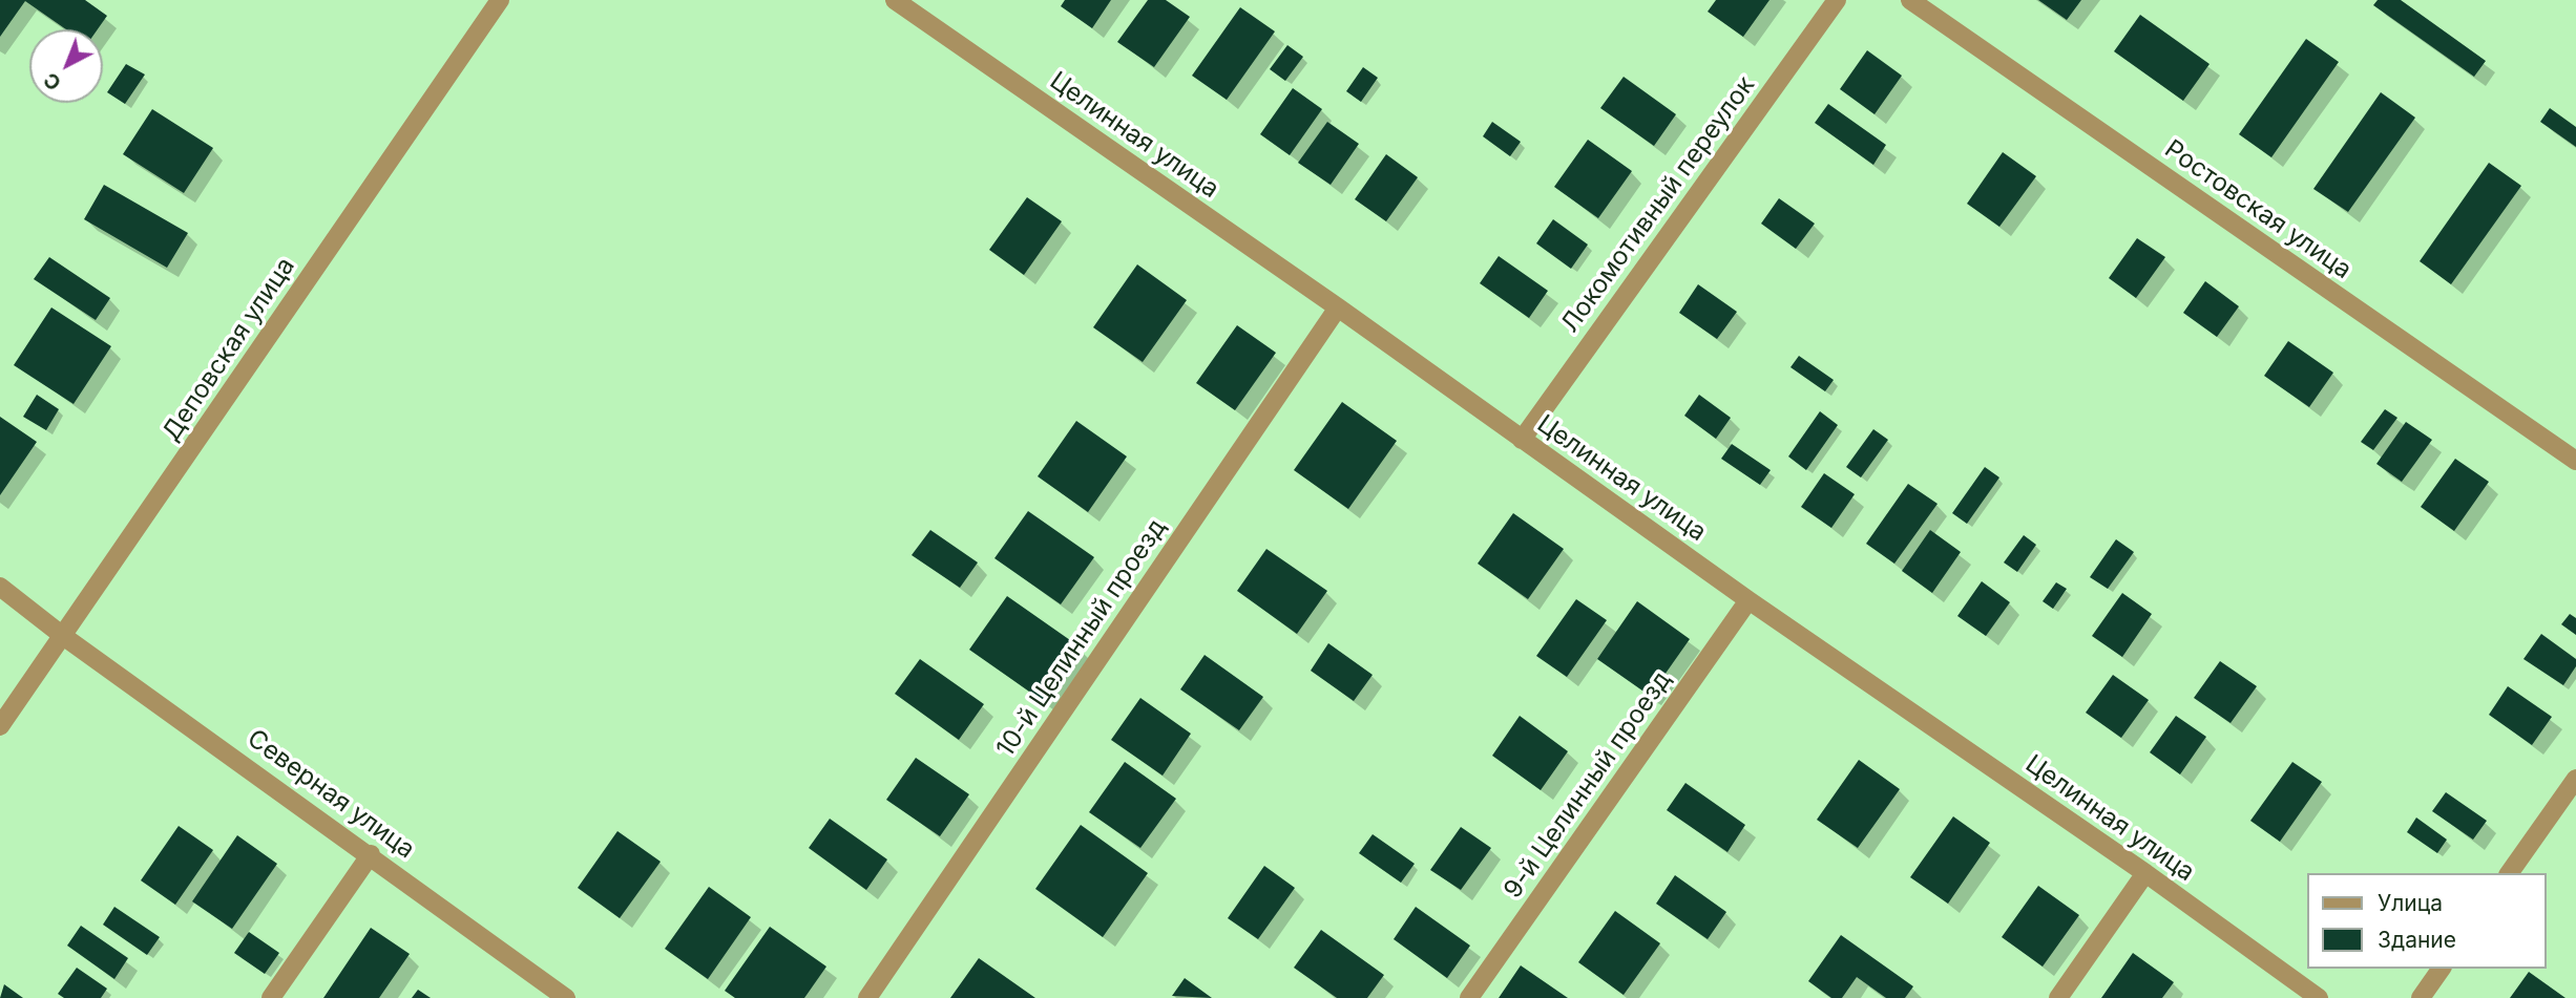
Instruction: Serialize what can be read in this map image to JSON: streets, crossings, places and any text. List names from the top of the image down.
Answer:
{
  "streets": {
    "street": [
      "Целинная улица",
      "Локомотивный переулок",
      "Ростовская улица",
      "Деповская улица",
      "10-й Целинный проезд",
      "9-й Целинный проезд",
      "Северная улица"
    ]
  },
  "crossings": [
    ["Целинная улица", "Локомотивный переулок"],
    ["Целинная улица", "10-й Целинный проезд"],
    ["Целинная улица", "9-й Целинный проезд"],
    ["Деповская улица", "Северная улица"]
  ],
  "legend": ["Улица", "Здание"],
  "north": "bottom left"
}
